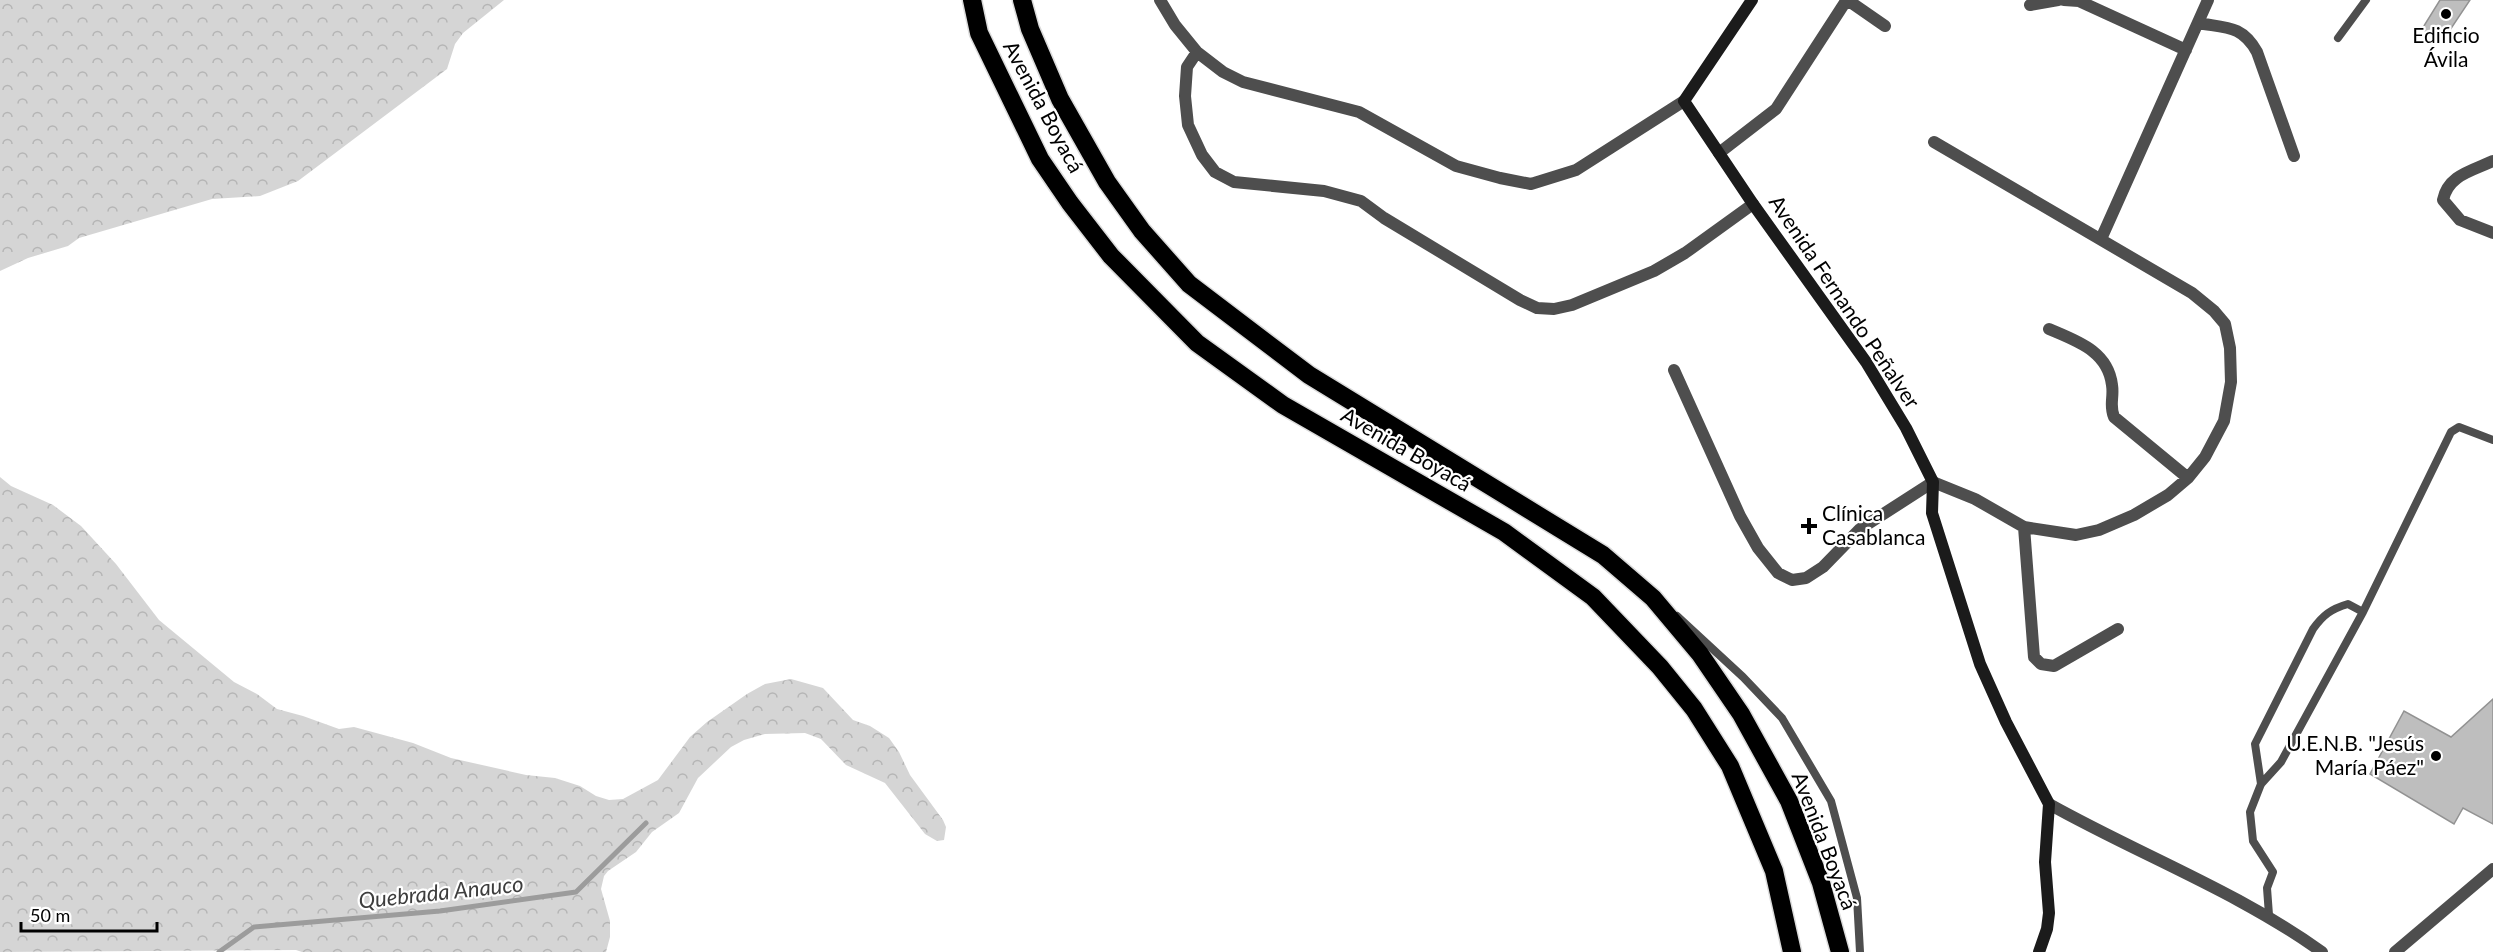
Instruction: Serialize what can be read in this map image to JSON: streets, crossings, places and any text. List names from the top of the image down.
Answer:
{
  "streets": {
    "highway": ["Avenida Boyacá"],
    "main road": ["Avenida Fernando Peñalver"]
  },
  "water": ["Quebrada Anauco"],
  "places": {
    "other": ["Edificio Ávila", "U.E.N.B. \"Jesús María Páez\""],
    "health": ["Clínica Casablanca"]
  },
  "scale_bar": "50 m"
}
